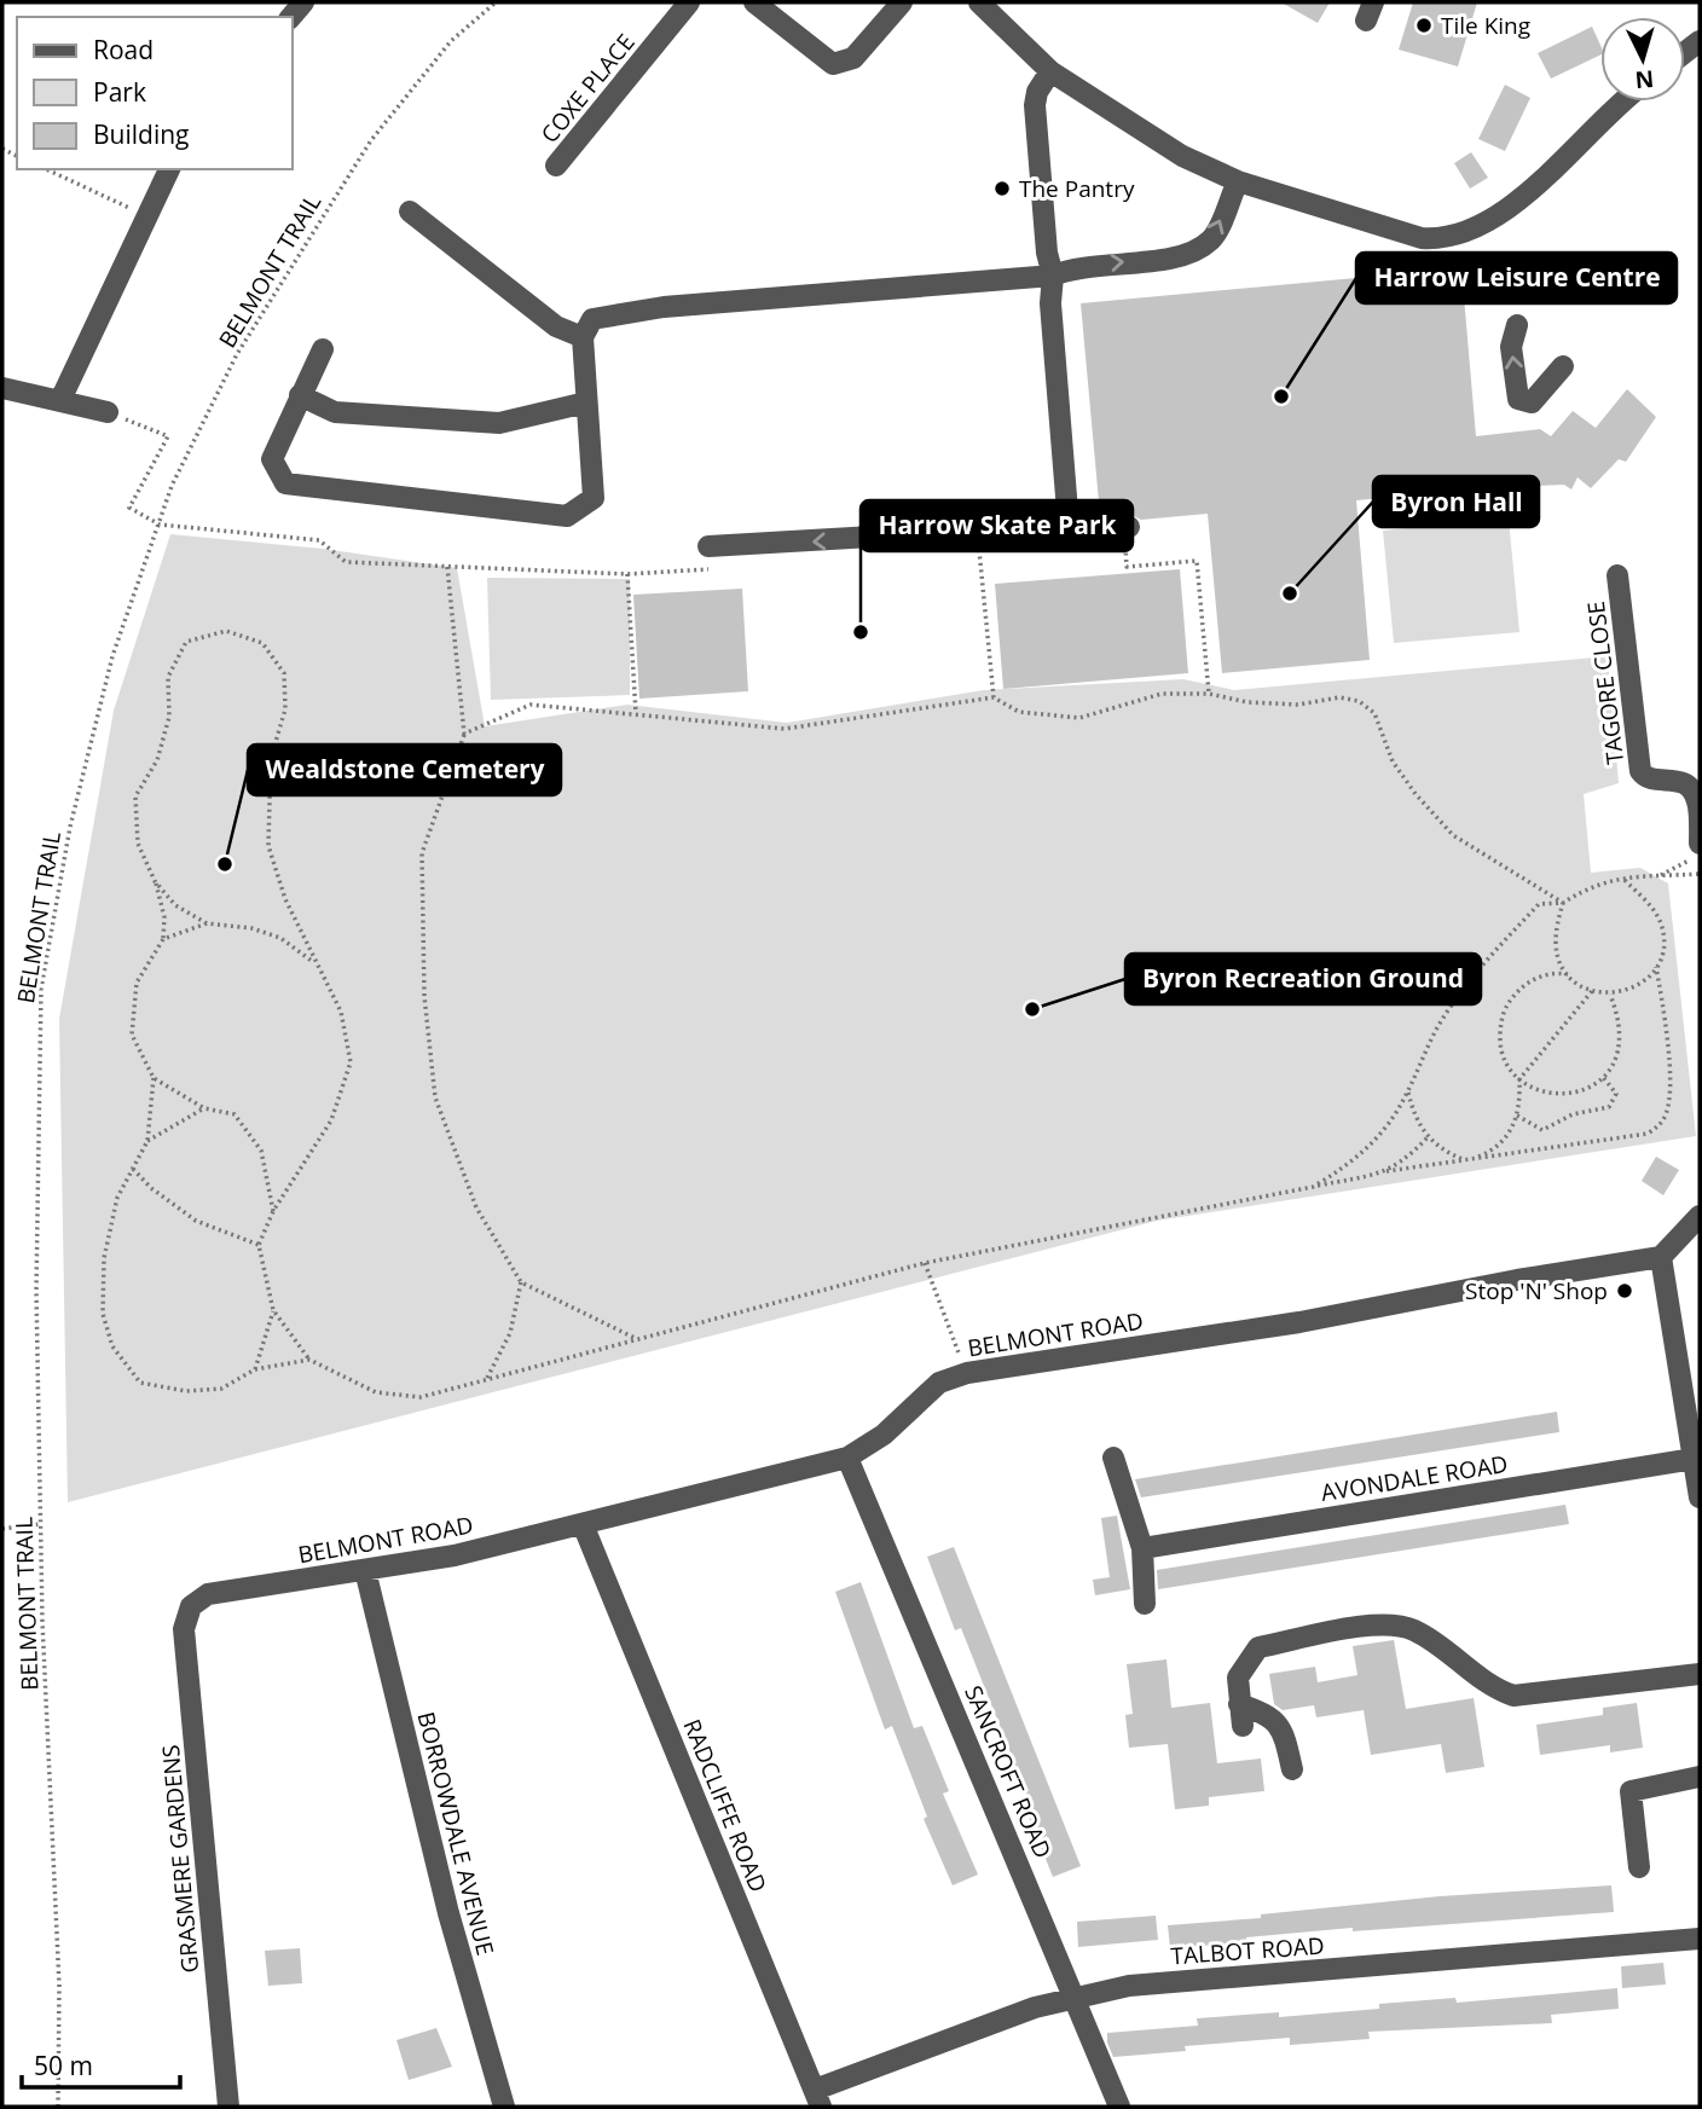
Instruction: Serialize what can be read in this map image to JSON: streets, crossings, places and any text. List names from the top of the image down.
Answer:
{
  "streets": {
    "street": [
      "COXE PLACE",
      "TAGORE CLOSE",
      "BELMONT ROAD",
      "AVONDALE ROAD",
      "SANCROFT ROAD",
      "RADCLIFFE ROAD",
      "BORROWDALE AVENUE",
      "GRASMERE GARDENS",
      "TALBOT ROAD"
    ],
    "path": ["BELMONT TRAIL"]
  },
  "crossings": [
    ["BELMONT ROAD", "SANCROFT ROAD"],
    ["BELMONT ROAD", "RADCLIFFE ROAD"],
    ["BELMONT ROAD", "BORROWDALE AVENUE"],
    ["BELMONT ROAD", "GRASMERE GARDENS"],
    ["SANCROFT ROAD", "TALBOT ROAD"],
    ["RADCLIFFE ROAD", "TALBOT ROAD"]
  ],
  "places": [
    "Tile King",
    "The Pantry",
    "Harrow Leisure Centre",
    "Byron Hall",
    "Harrow Skate Park",
    "Wealdstone Cemetery",
    "Byron Recreation Ground",
    "Stop 'N' Shop"
  ],
  "legend": ["Road", "Park", "Building"],
  "scale_bar": "50 m",
  "north": "bottom"
}
